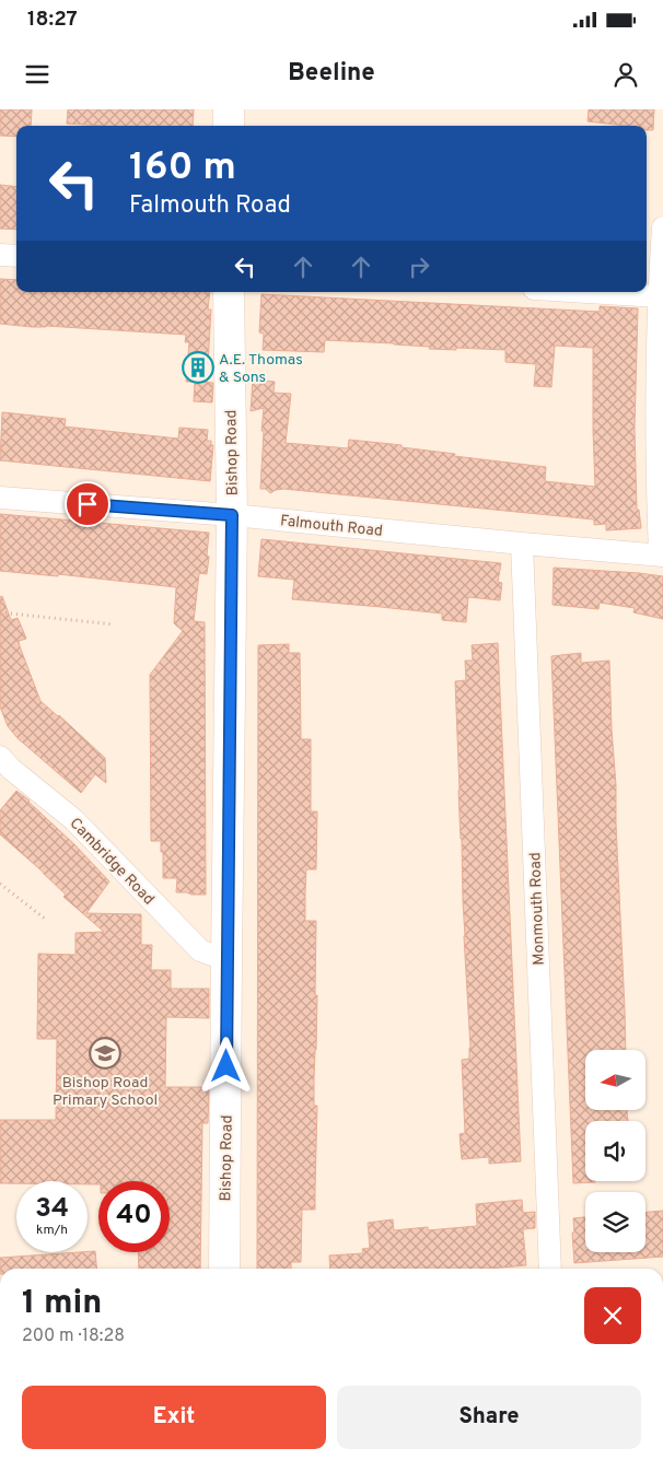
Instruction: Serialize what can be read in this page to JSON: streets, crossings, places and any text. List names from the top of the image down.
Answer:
{
  "streets": {
    "street": [
      "Bishop Road",
      "Falmouth Road",
      "Cambridge Road",
      "Monmouth Road"
    ]
  },
  "crossings": [
    ["Bishop Road", "Falmouth Road"],
    ["Bishop Road", "Cambridge Road"],
    ["Falmouth Road", "Monmouth Road"]
  ],
  "places": {
    "building": ["A.E. Thomas & Sons"],
    "school or university": ["Bishop Road Primary School"]
  },
  "north": "left",
  "page": {
    "status": "18:27",
    "header": "Beeline",
    "turn": ["160 m", "Falmouth Road"],
    "speed": "34 km/h",
    "limit": "40",
    "heading": ["1 min", "200 m · 18:28"],
    "buttons": ["Exit", "Share"]
  }
}
